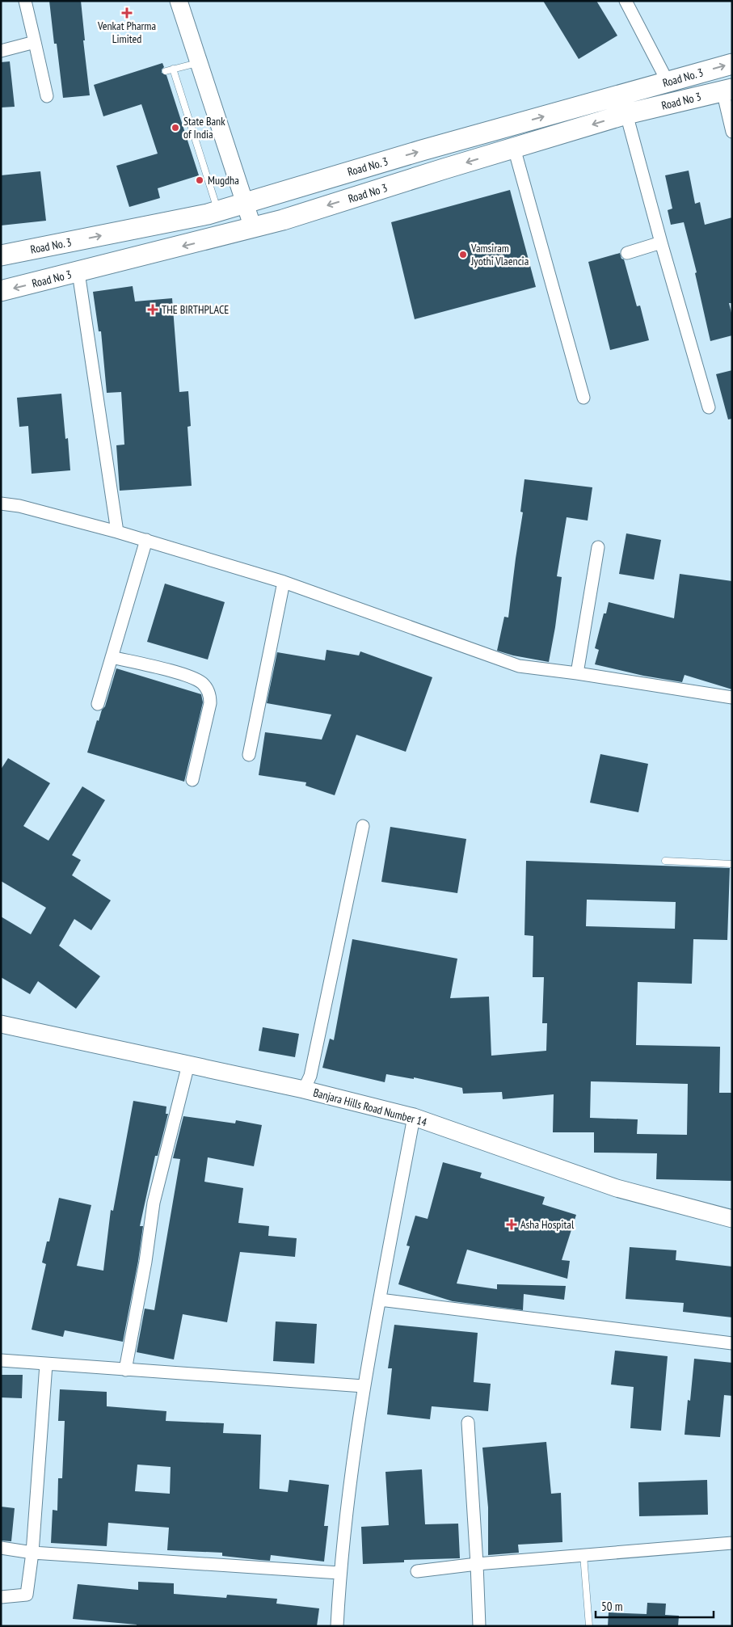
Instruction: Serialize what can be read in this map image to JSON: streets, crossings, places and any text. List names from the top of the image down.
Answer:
{
  "streets": {
    "main road": ["Road No. 3", "Road No 3"],
    "street": ["Banjara Hills Road Number 14"]
  },
  "one_way": ["Road No. 3", "Road No 3"],
  "places": {
    "health": ["Venkat Pharma Limited", "THE BIRTHPLACE", "Asha Hospital"],
    "other": ["State Bank of India", "Mugdha", "Vamsiram Jyothi Vlaencia"]
  },
  "scale_bar": "50 m"
}
